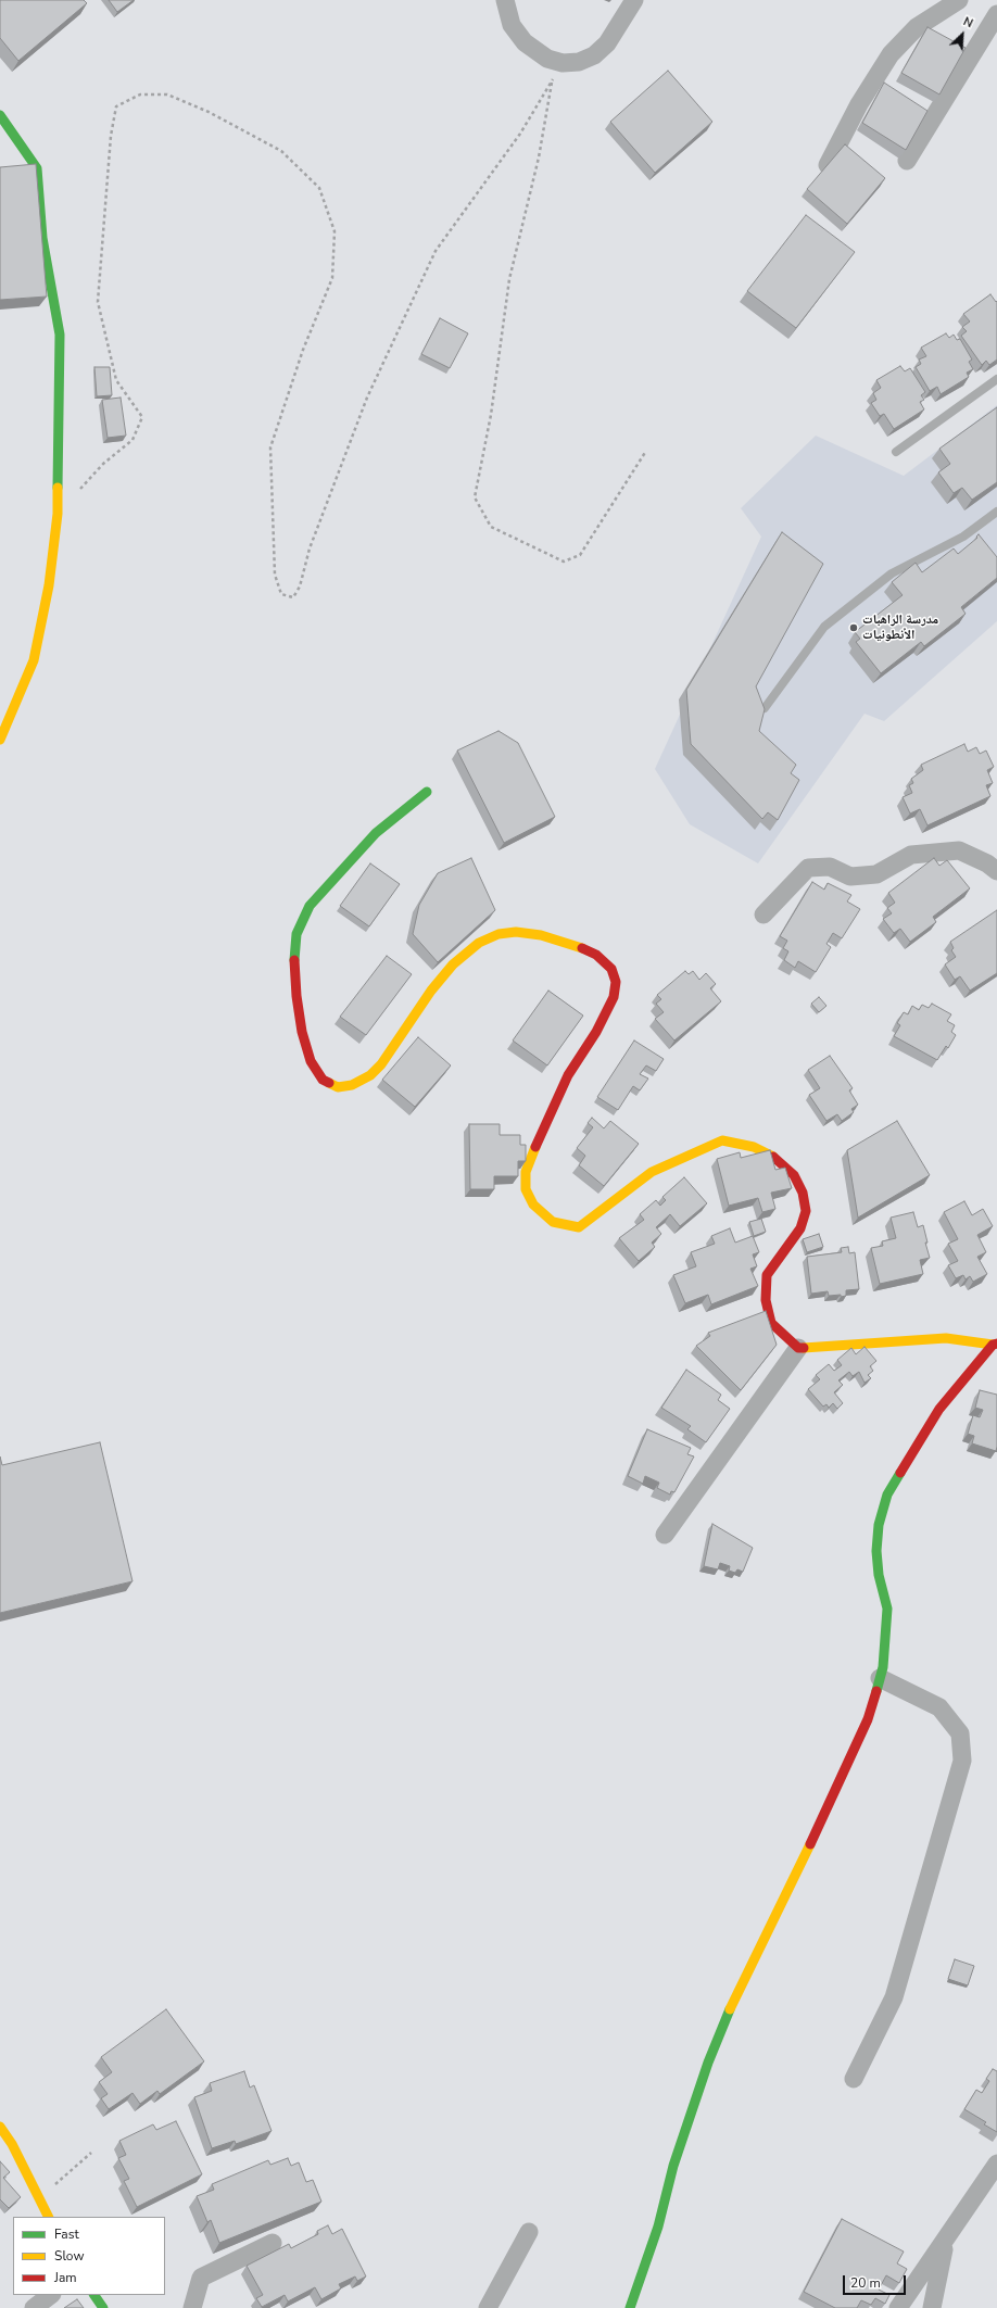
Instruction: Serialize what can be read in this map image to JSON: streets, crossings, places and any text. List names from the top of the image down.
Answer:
{
  "places": ["مدرسة الراهبات الأنطونيات"],
  "legend": ["Fast", "Slow", "Jam"],
  "scale_bar": "20 m",
  "north": "top right"
}
